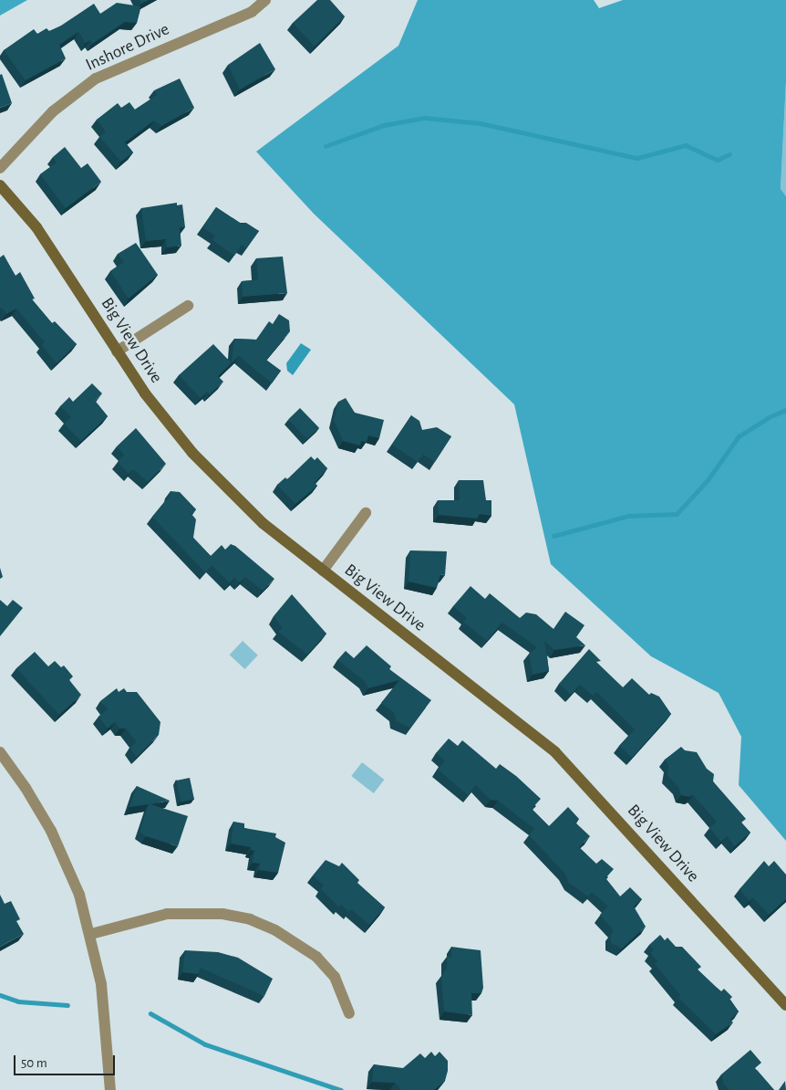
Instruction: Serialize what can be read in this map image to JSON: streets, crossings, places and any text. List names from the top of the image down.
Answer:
{
  "streets": {
    "street": ["Inshore Drive", "Big View Drive"]
  },
  "scale_bar": "50 m"
}
